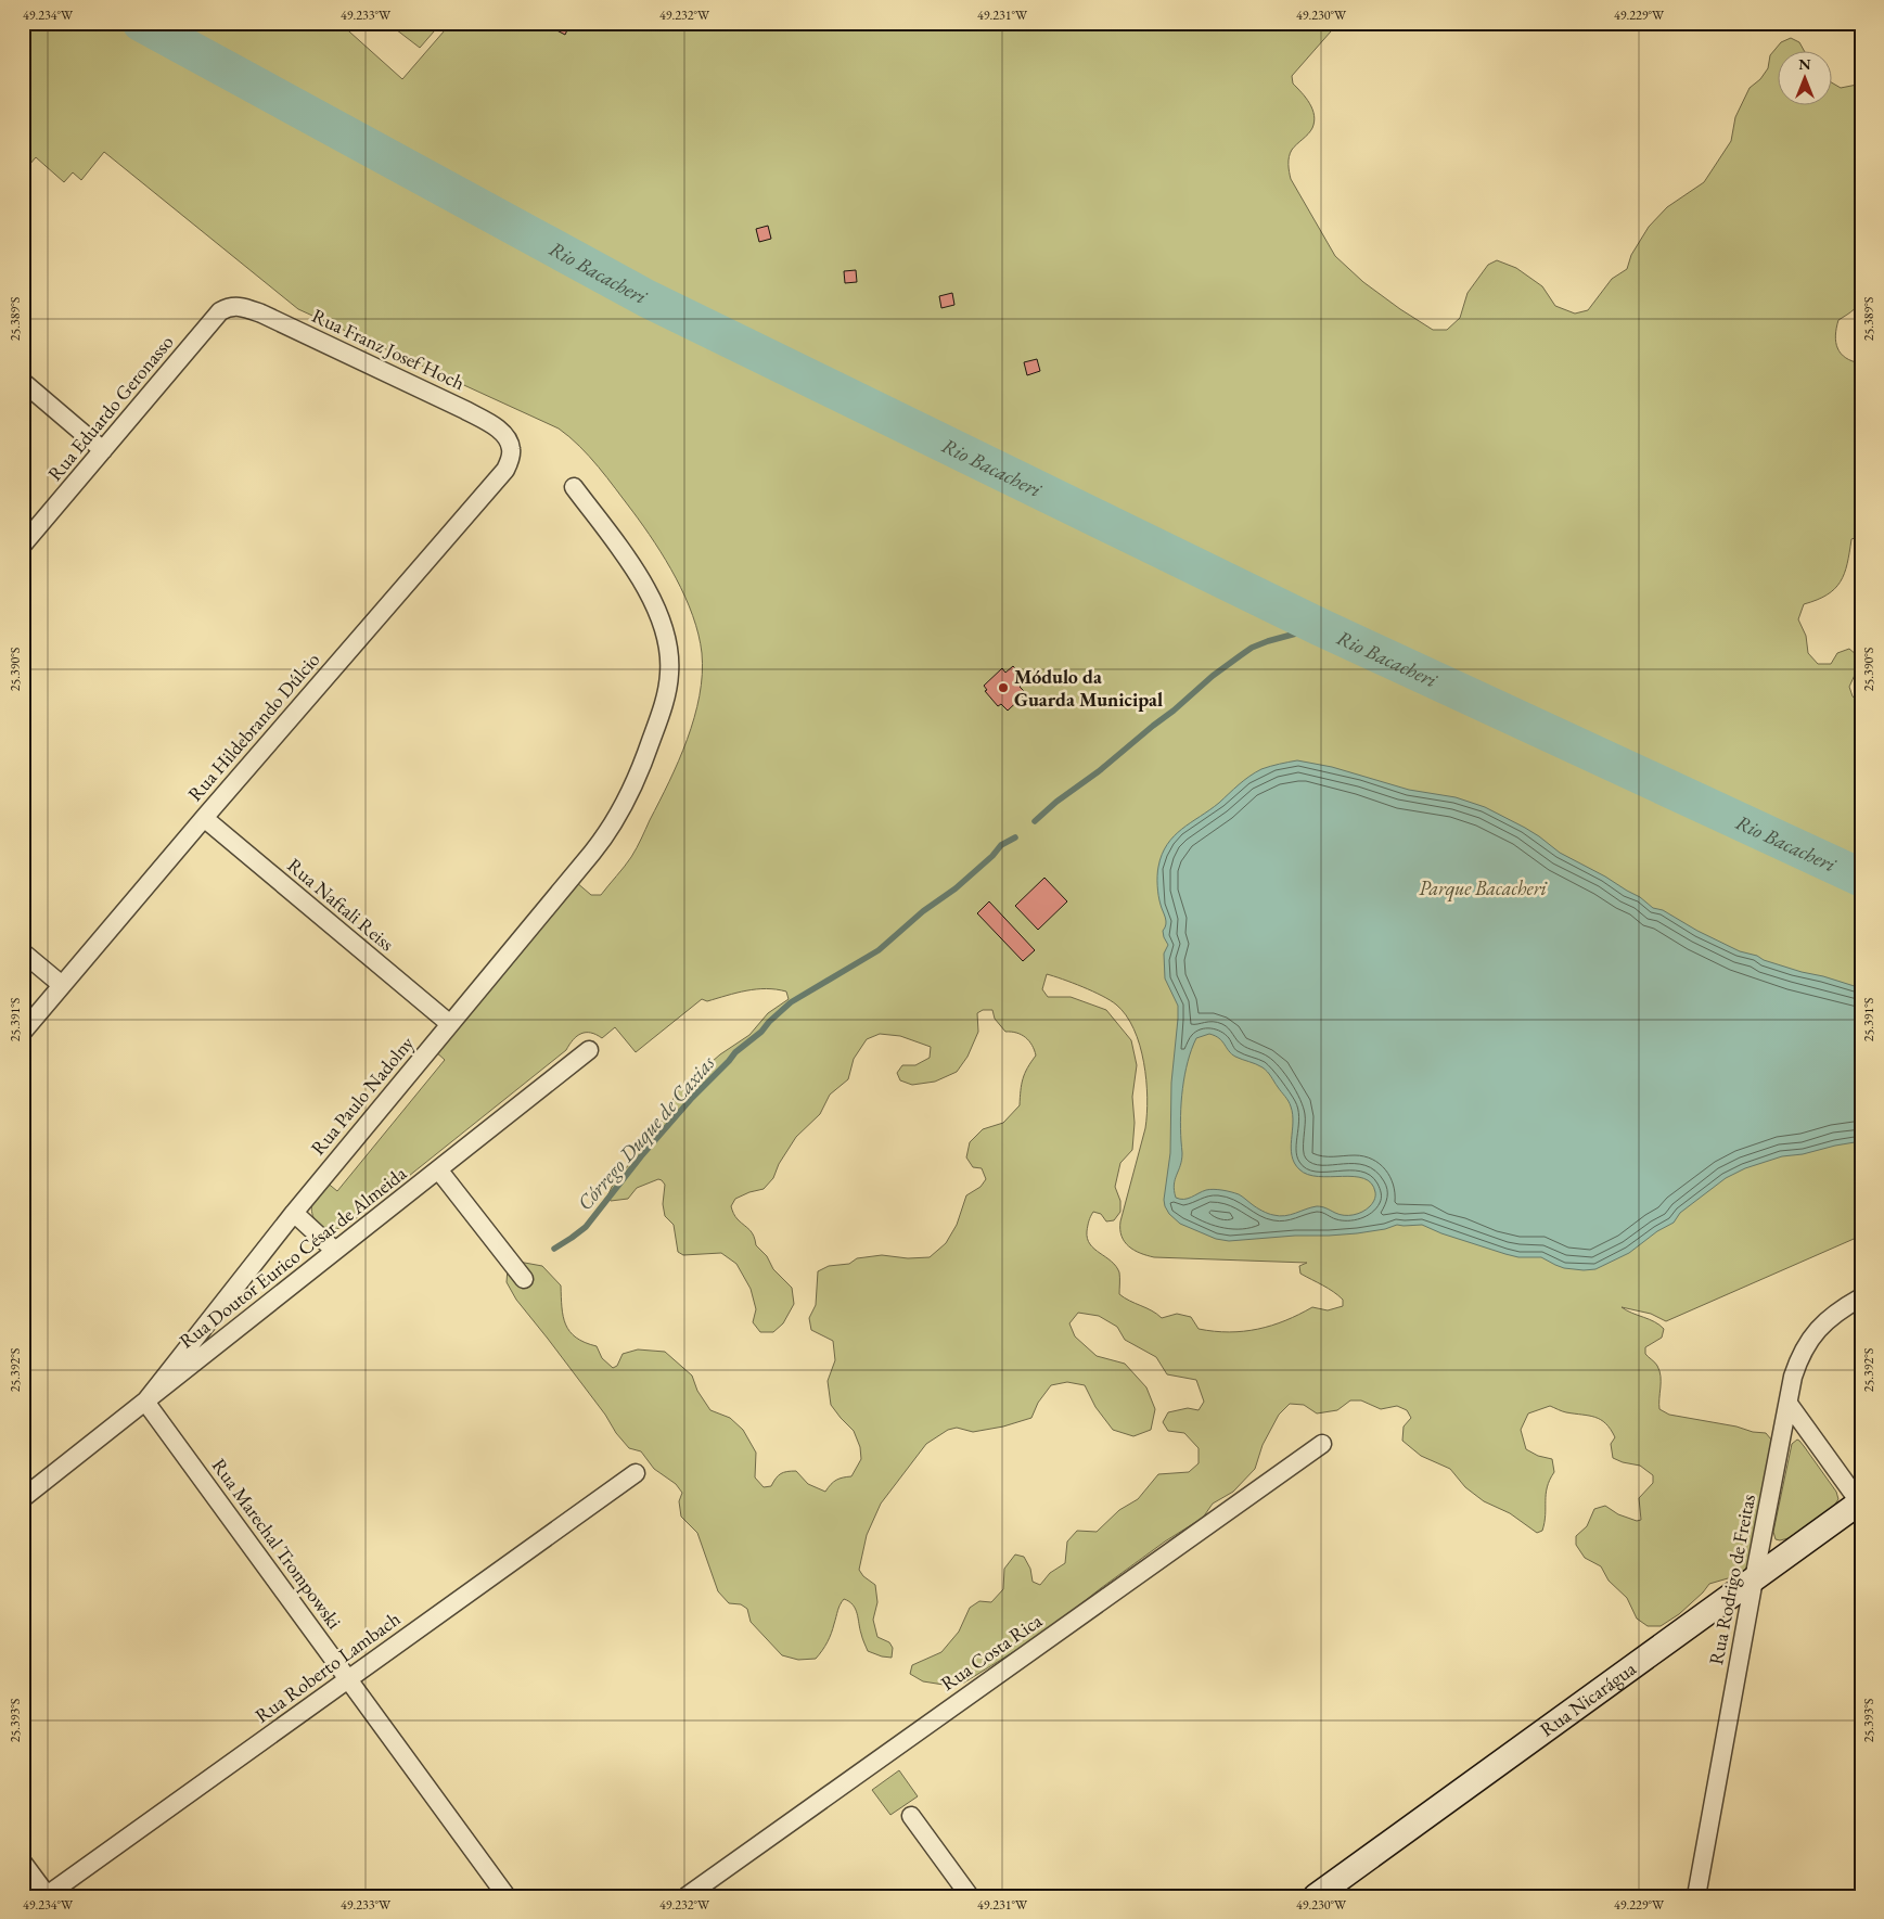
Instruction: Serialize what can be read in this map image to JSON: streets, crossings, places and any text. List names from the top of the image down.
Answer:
{
  "streets": {
    "main road": ["Rua Nicarágua"],
    "street": [
      "Rua Franz Josef Hoch",
      "Rua Eduardo Geronasso",
      "Rua Hildebrando Dúlcio",
      "Rua Naftali Reiss",
      "Rua Paulo Nadolny",
      "Rua Doutor Eurico César de Almeida",
      "Rua Marechal Trompowski",
      "Rua Rodrigo de Freitas",
      "Rua Costa Rica",
      "Rua Roberto Lambach"
    ]
  },
  "crossings": [
    ["Rua Franz Josef Hoch", "Rua Eduardo Geronasso"],
    ["Rua Franz Josef Hoch", "Rua Hildebrando Dúlcio"],
    ["Rua Hildebrando Dúlcio", "Rua Naftali Reiss"],
    ["Rua Naftali Reiss", "Rua Paulo Nadolny"],
    ["Rua Paulo Nadolny", "Rua Doutor Eurico César de Almeida"],
    ["Rua Paulo Nadolny", "Rua Marechal Trompowski"],
    ["Rua Doutor Eurico César de Almeida", "Rua Marechal Trompowski"],
    ["Rua Marechal Trompowski", "Rua Roberto Lambach"],
    ["Rua Rodrigo de Freitas", "Rua Nicarágua"]
  ],
  "water": ["Rio Bacacheri", "Córrego Duque de Caxias"],
  "parks": ["Parque Bacacheri"],
  "places": ["Módulo da Guarda Municipal"],
  "north": "top",
  "coordinates": [
    "49.234°W",
    "49.233°W",
    "49.232°W",
    "49.231°W",
    "49.230°W",
    "49.229°W",
    "25.389°S",
    "25.390°S",
    "25.391°S",
    "25.392°S",
    "25.393°S"
  ]
}
